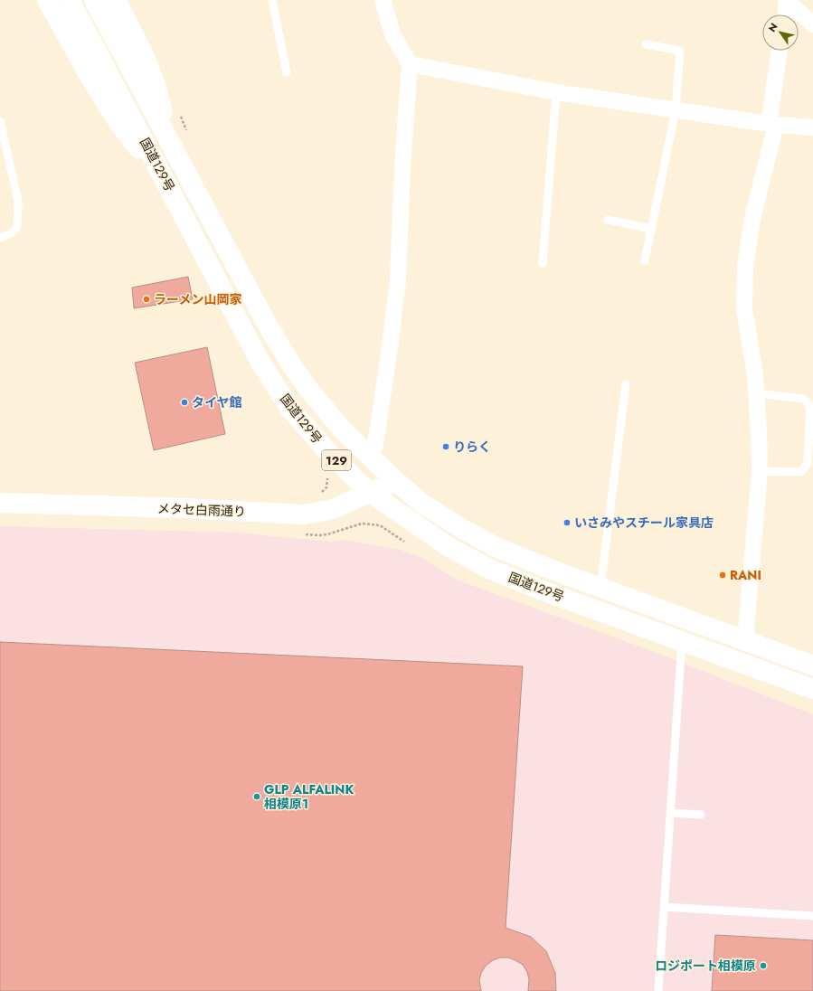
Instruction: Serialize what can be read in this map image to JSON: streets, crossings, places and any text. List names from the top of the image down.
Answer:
{
  "streets": {
    "main road": ["国道129号", "129", "メタセ白雨通り"]
  },
  "crossings": [
    ["国道129号", "メタセ白雨通り"]
  ],
  "places": [
    "ラーメン山岡家",
    "タイヤ館",
    "りらく",
    "いさみやスチール家具店",
    "RANI",
    "GLP ALFALINK 相模原1",
    "ロジポート相模原"
  ],
  "north": "top left"
}
